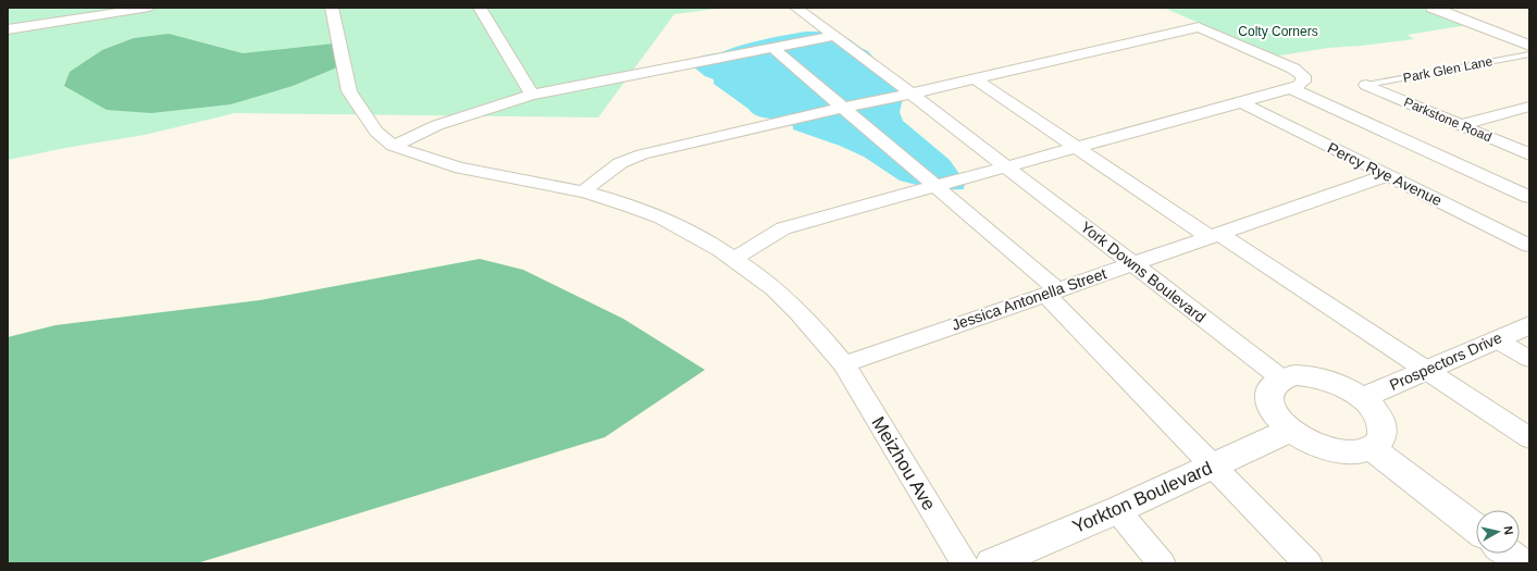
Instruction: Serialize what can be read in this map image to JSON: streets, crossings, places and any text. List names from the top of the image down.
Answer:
{
  "streets": {
    "street": [
      "Parkstone Road",
      "Percy Rye Avenue",
      "York Downs Boulevard",
      "Jessica Antonella Street",
      "Prospectors Drive",
      "Meizhou Ave",
      "Yorkton Boulevard"
    ],
    "lane": ["Park Glen Lane"]
  },
  "crossings": [
    ["Park Glen Lane", "Parkstone Road"],
    ["Percy Rye Avenue", "Jessica Antonella Street"],
    ["York Downs Boulevard", "Jessica Antonella Street"],
    ["Jessica Antonella Street", "Meizhou Ave"]
  ],
  "parks": ["Colty Corners"],
  "north": "right"
}
